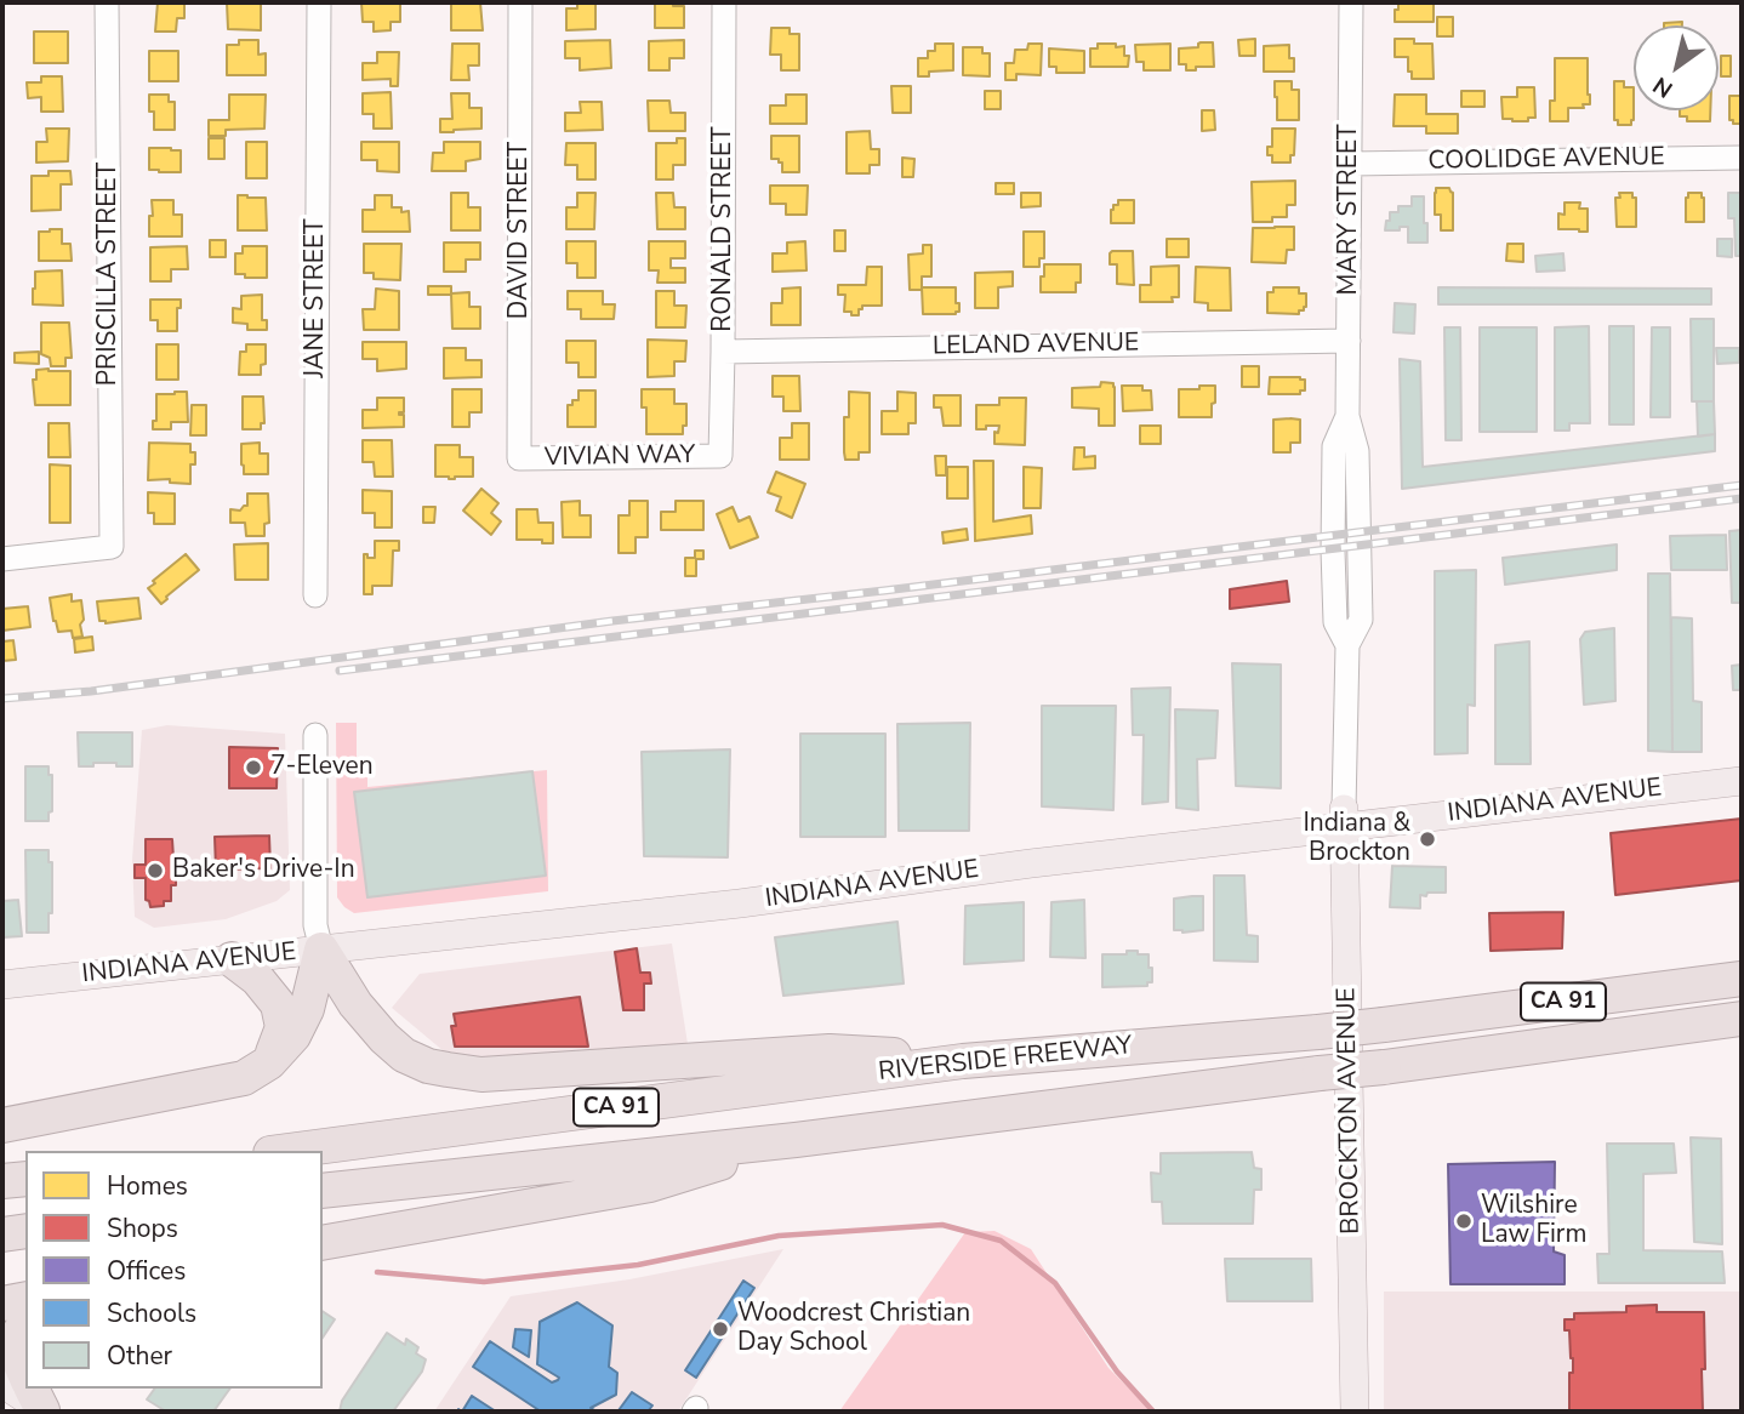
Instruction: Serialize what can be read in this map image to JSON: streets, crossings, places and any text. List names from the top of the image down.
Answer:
{
  "streets": {
    "highway": ["CA 91", "RIVERSIDE FREEWAY"],
    "main road": ["INDIANA AVENUE", "BROCKTON AVENUE"],
    "street": [
      "COOLIDGE AVENUE",
      "MARY STREET",
      "RONALD STREET",
      "DAVID STREET",
      "PRISCILLA STREET",
      "JANE STREET",
      "LELAND AVENUE",
      "VIVIAN WAY"
    ]
  },
  "crossings": [
    ["COOLIDGE AVENUE", "MARY STREET"],
    ["MARY STREET", "LELAND AVENUE"],
    ["MARY STREET", "INDIANA AVENUE"],
    ["MARY STREET", "BROCKTON AVENUE"],
    ["RONALD STREET", "LELAND AVENUE"],
    ["RONALD STREET", "VIVIAN WAY"],
    ["DAVID STREET", "VIVIAN WAY"],
    ["INDIANA AVENUE", "BROCKTON AVENUE"]
  ],
  "places": [
    "7-Eleven",
    "Indiana & Brockton",
    "Baker's Drive-In",
    "Wilshire Law Firm",
    "Woodcrest Christian Day School"
  ],
  "legend": [
    "Homes",
    "Shops",
    "Offices",
    "Schools",
    "Other"
  ],
  "north": "bottom left"
}
